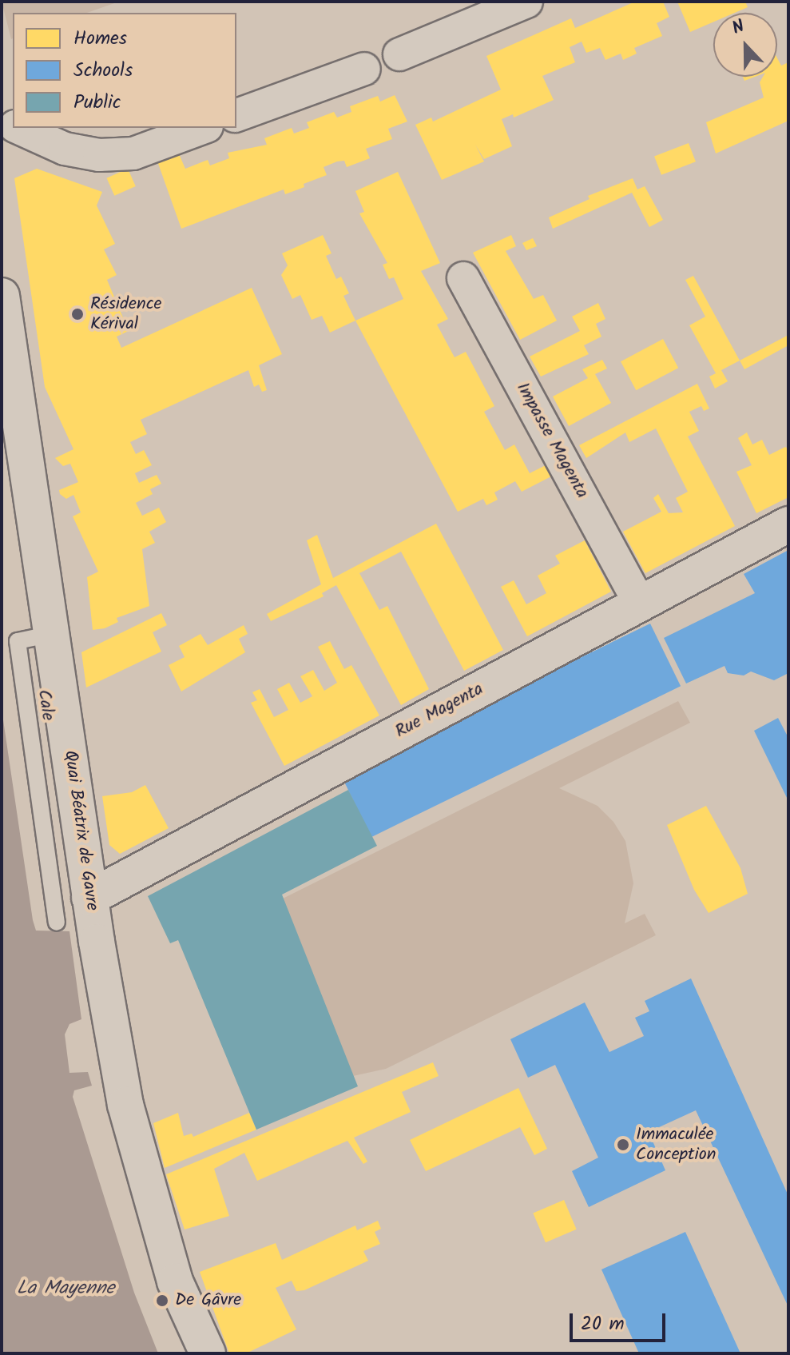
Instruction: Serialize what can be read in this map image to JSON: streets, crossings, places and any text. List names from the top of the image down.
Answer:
{
  "streets": {
    "street": ["Impasse Magenta", "Rue Magenta", "Quai Béatrix de Gavre"],
    "lane": ["Cale"]
  },
  "crossings": [
    ["Impasse Magenta", "Rue Magenta"],
    ["Cale", "Quai Béatrix de Gavre"],
    ["Rue Magenta", "Quai Béatrix de Gavre"]
  ],
  "water": ["La Mayenne"],
  "places": ["Résidence Kérival", "Immaculée Conception", "De Gâvre"],
  "legend": ["Homes", "Schools", "Public"],
  "scale_bar": "20 m",
  "north": "top"
}
